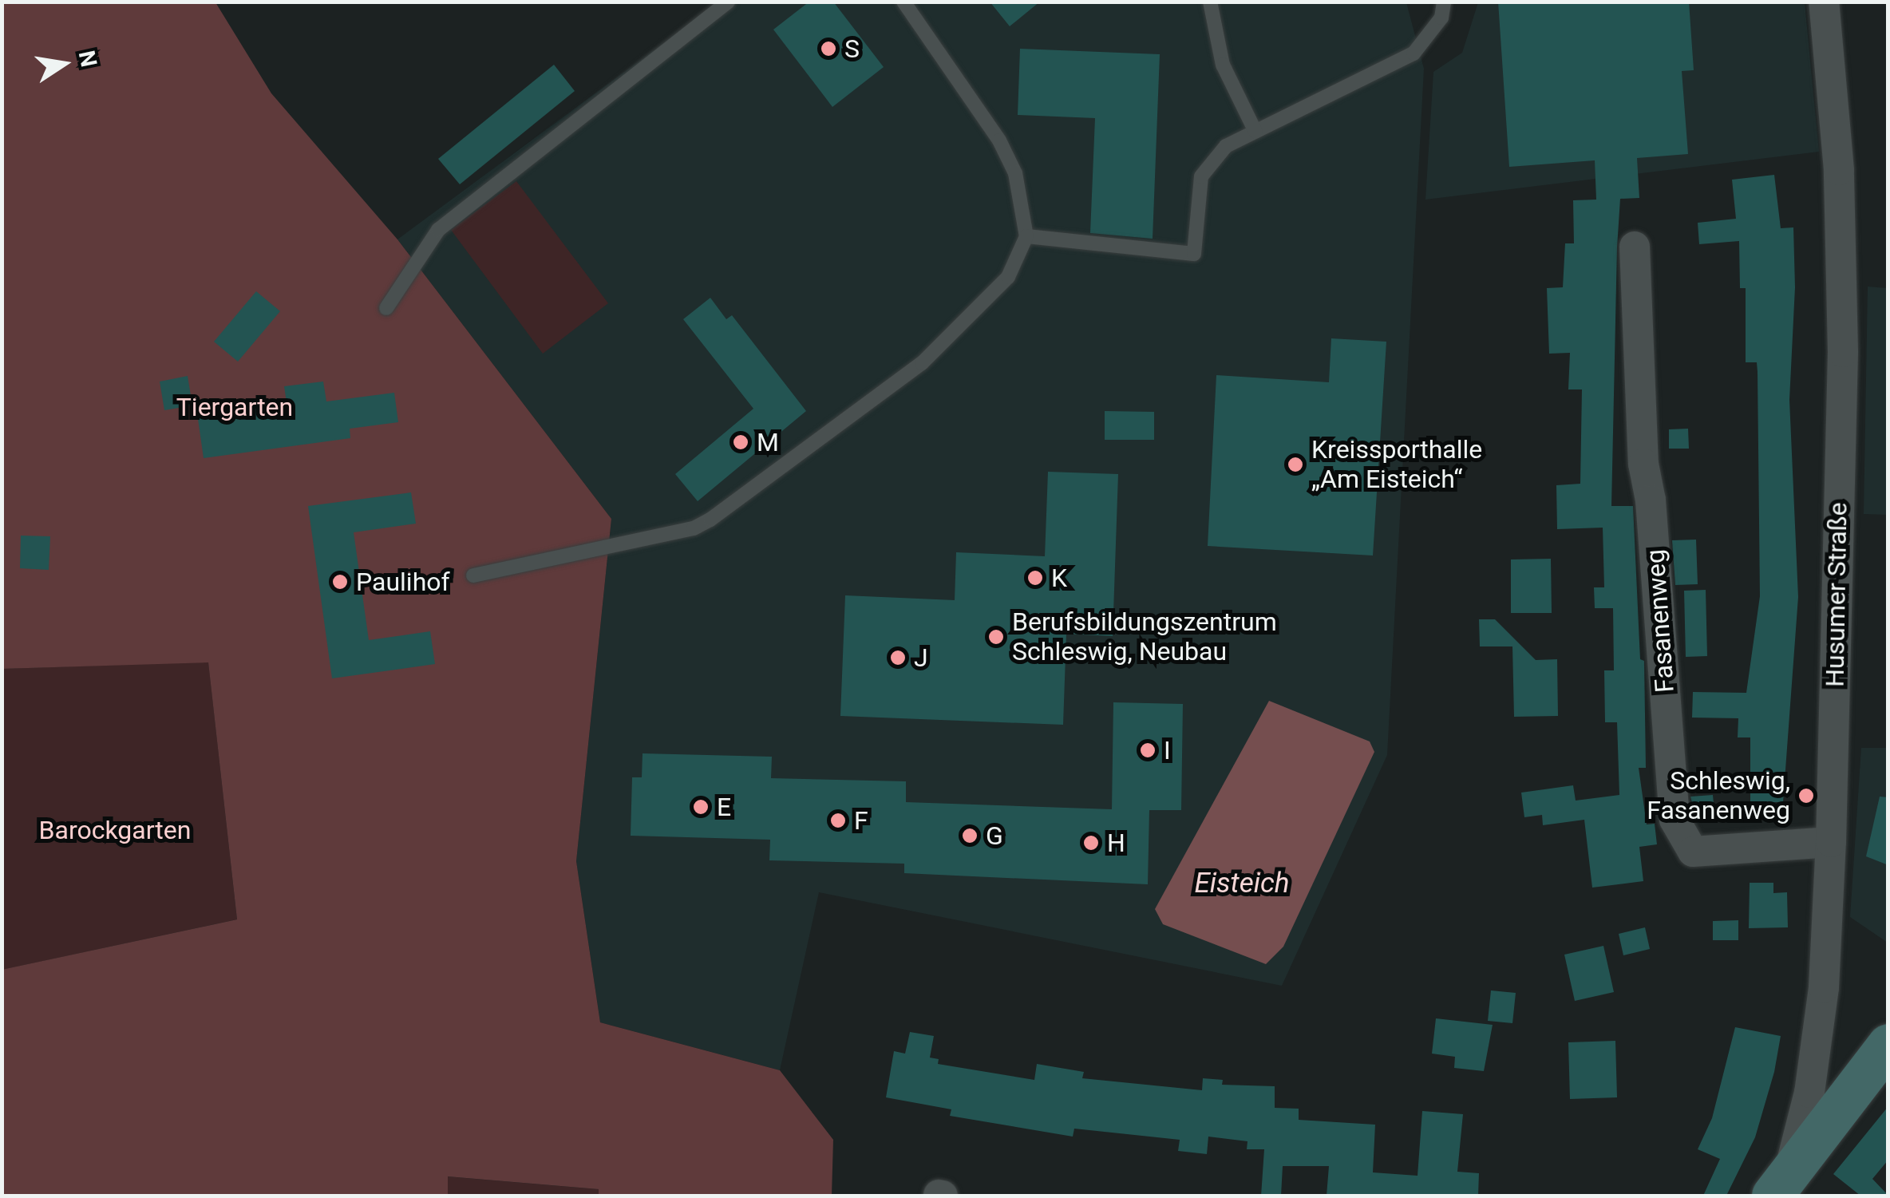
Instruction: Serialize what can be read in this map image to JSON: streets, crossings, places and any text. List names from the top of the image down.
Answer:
{
  "streets": {
    "street": ["Husumer Straße", "Fasanenweg"]
  },
  "crossings": [
    ["Husumer Straße", "Fasanenweg"]
  ],
  "water": ["Eisteich"],
  "parks": ["Tiergarten", "Barockgarten"],
  "places": [
    "S",
    "M",
    "Kreissporthalle „Am Eisteich“",
    "K",
    "Paulihof",
    "Berufsbildungszentrum Schleswig, Neubau",
    "J",
    "I",
    "Schleswig, Fasanenweg",
    "E",
    "F",
    "G",
    "H"
  ],
  "north": "right"
}
